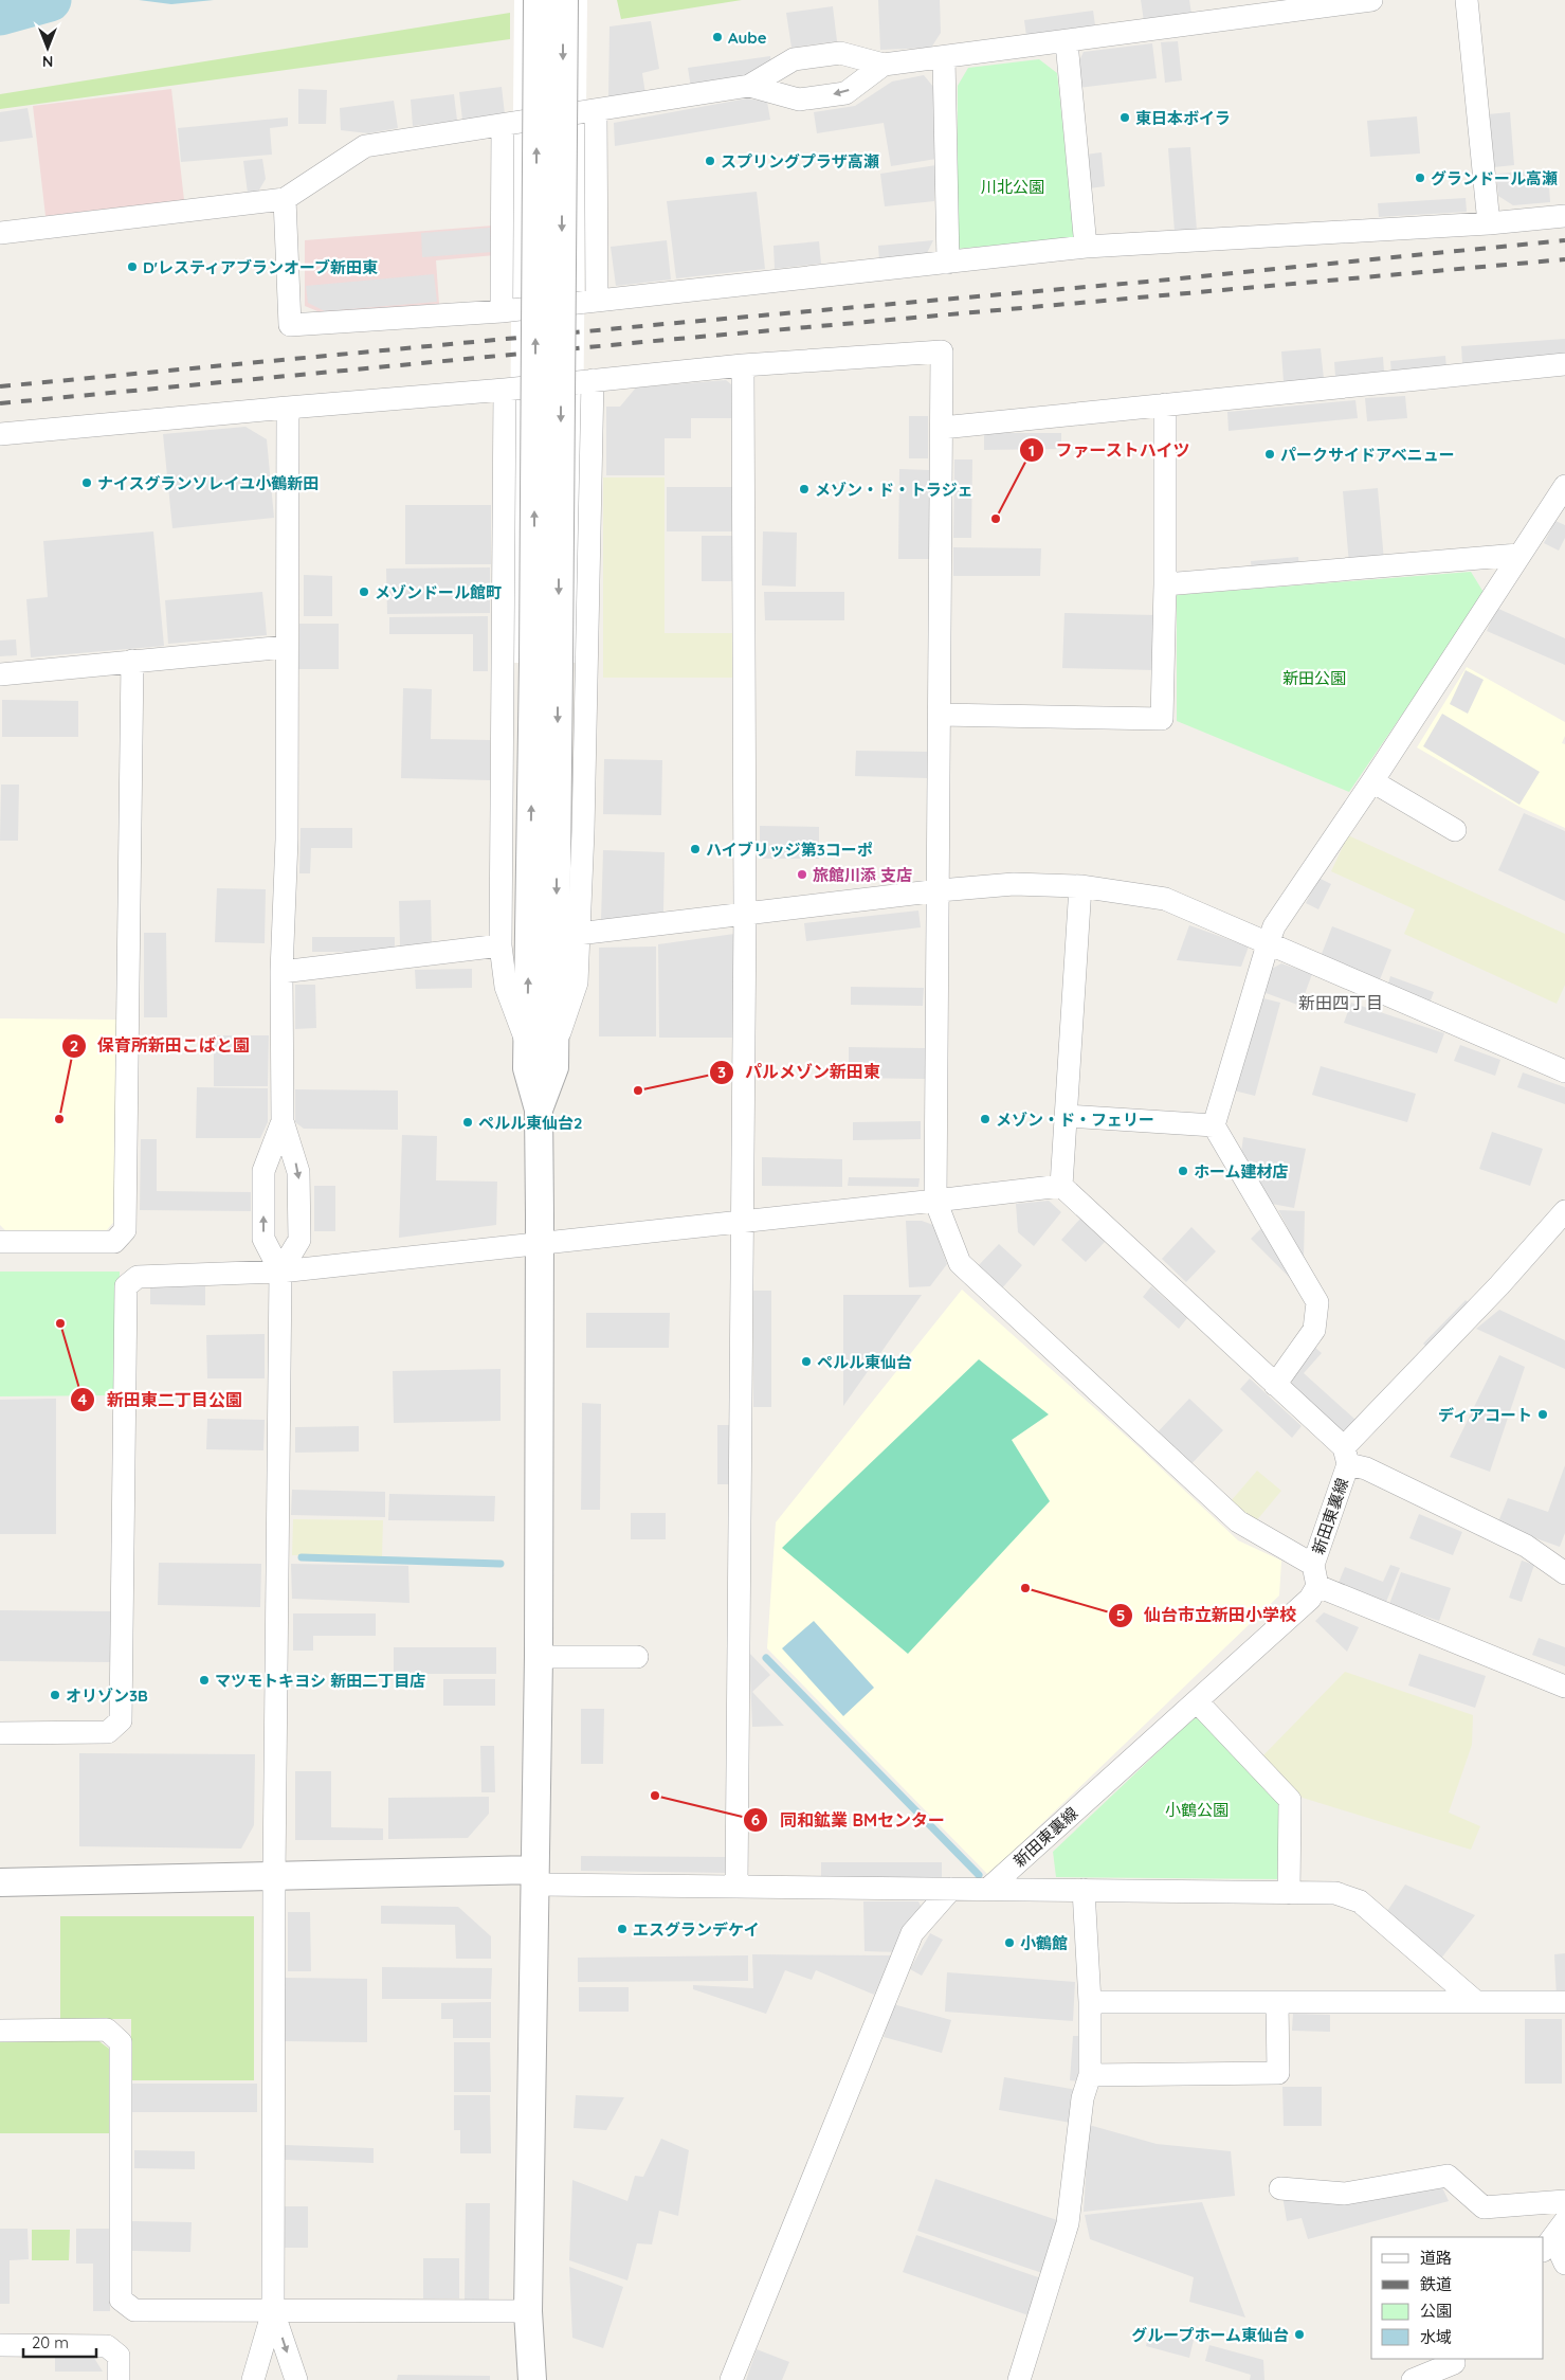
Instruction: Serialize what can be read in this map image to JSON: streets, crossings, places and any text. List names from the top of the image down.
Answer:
{
  "streets": {
    "street": ["新田東裏線"]
  },
  "districts": ["新田四丁目"],
  "parks": ["川北公園", "新田公園", "小鶴公園"],
  "places": [
    "Aube",
    "東日本ボイラ",
    "スプリングプラザ高瀬",
    "グランドール高瀬",
    "D'レスティアブランオーブ新田東",
    "パークサイドアベニュー",
    "ナイスグランソレイユ小鶴新田",
    "メゾン・ド・トラジェ",
    "ファーストハイツ",
    "メゾンドール館町",
    "ハイブリッジ第3コーポ",
    "旅館川添 支店",
    "パルメゾン新田東",
    "保育所新田こばと園",
    "メゾン・ド・フェリー",
    "ペルル東仙台2",
    "ホーム建材店",
    "新田東二丁目公園",
    "ペルル東仙台",
    "ディアコート",
    "仙台市立新田小学校",
    "マツモトキヨシ 新田二丁目店",
    "オリゾン3B",
    "同和鉱業 BMセンター",
    "エスグランデケイ",
    "小鶴館",
    "グループホーム東仙台"
  ],
  "legend": [
    "道路",
    "鉄道",
    "公園",
    "水域"
  ],
  "scale_bar": "20 m",
  "north": "bottom"
}
